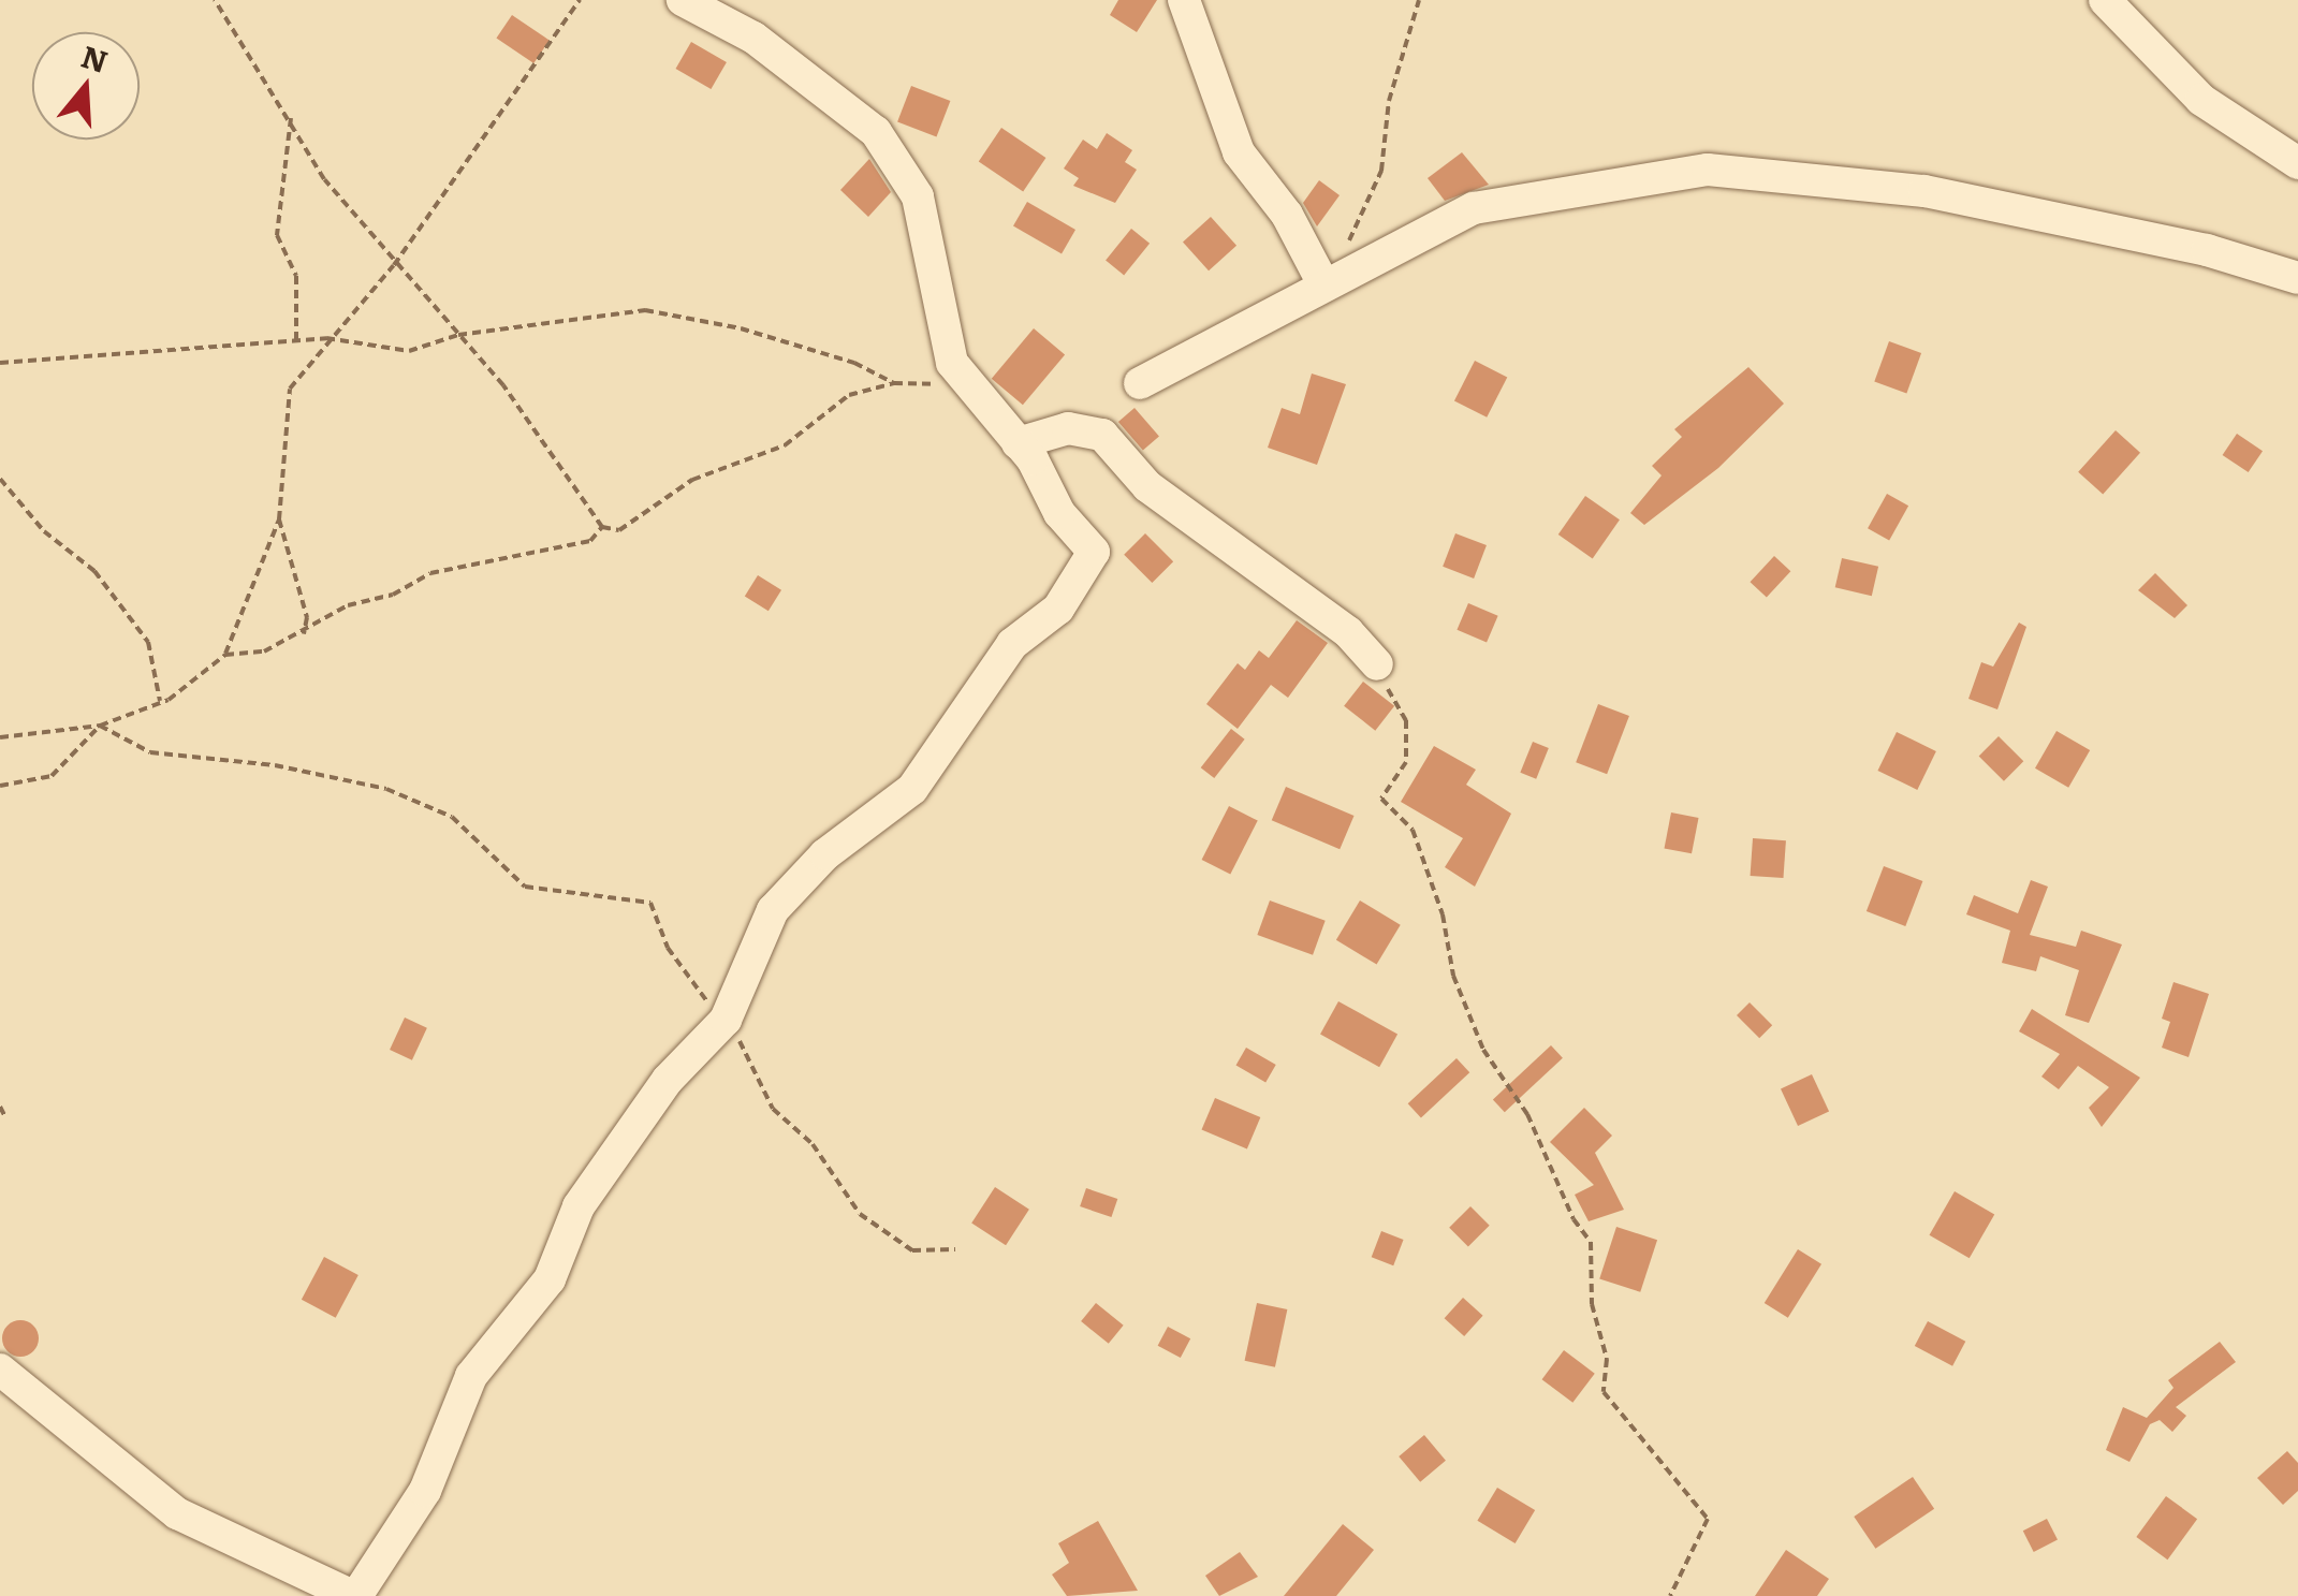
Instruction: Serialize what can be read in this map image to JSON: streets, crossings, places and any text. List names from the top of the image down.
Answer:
{
  "north": "top"
}
